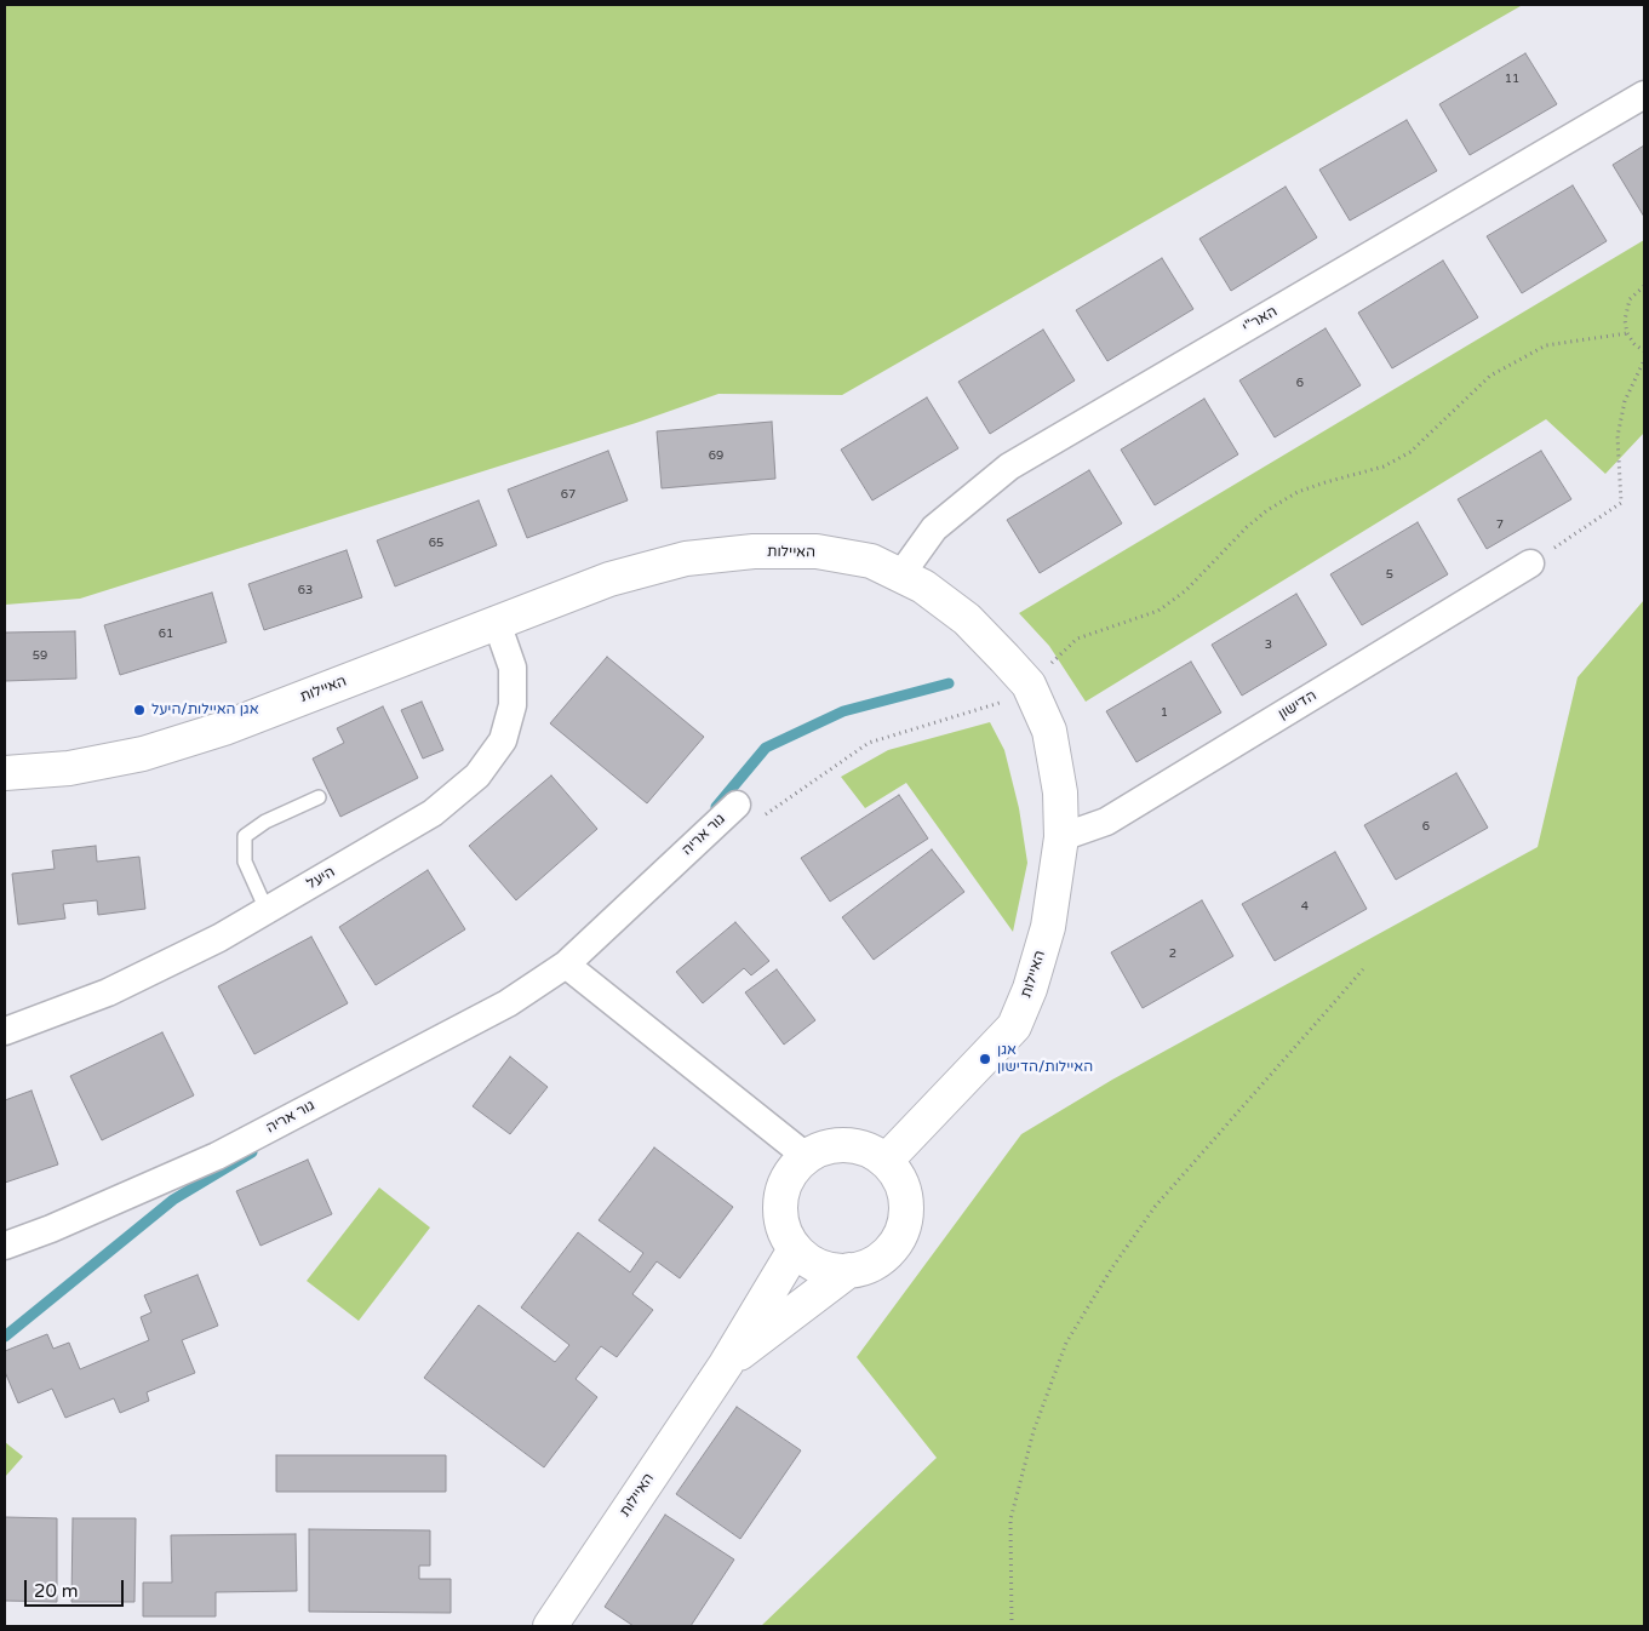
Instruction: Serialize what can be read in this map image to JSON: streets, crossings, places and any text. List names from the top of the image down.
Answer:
{
  "streets": {
    "street": [
      "האר\"י",
      "האיילות",
      "הדישון",
      "גור אריה",
      "היעל"
    ]
  },
  "crossings": [
    ["האר\"י", "האיילות"],
    ["האיילות", "הדישון"],
    ["האיילות", "היעל"]
  ],
  "places": ["אגן האיילות/היעל", "אגן האיילות/הדישון"],
  "house_numbers": [
    "11",
    "6",
    "69",
    "67",
    "7",
    "65",
    "5",
    "63",
    "61",
    "3",
    "59",
    "1",
    "6",
    "4",
    "2"
  ],
  "scale_bar": "20 m"
}
